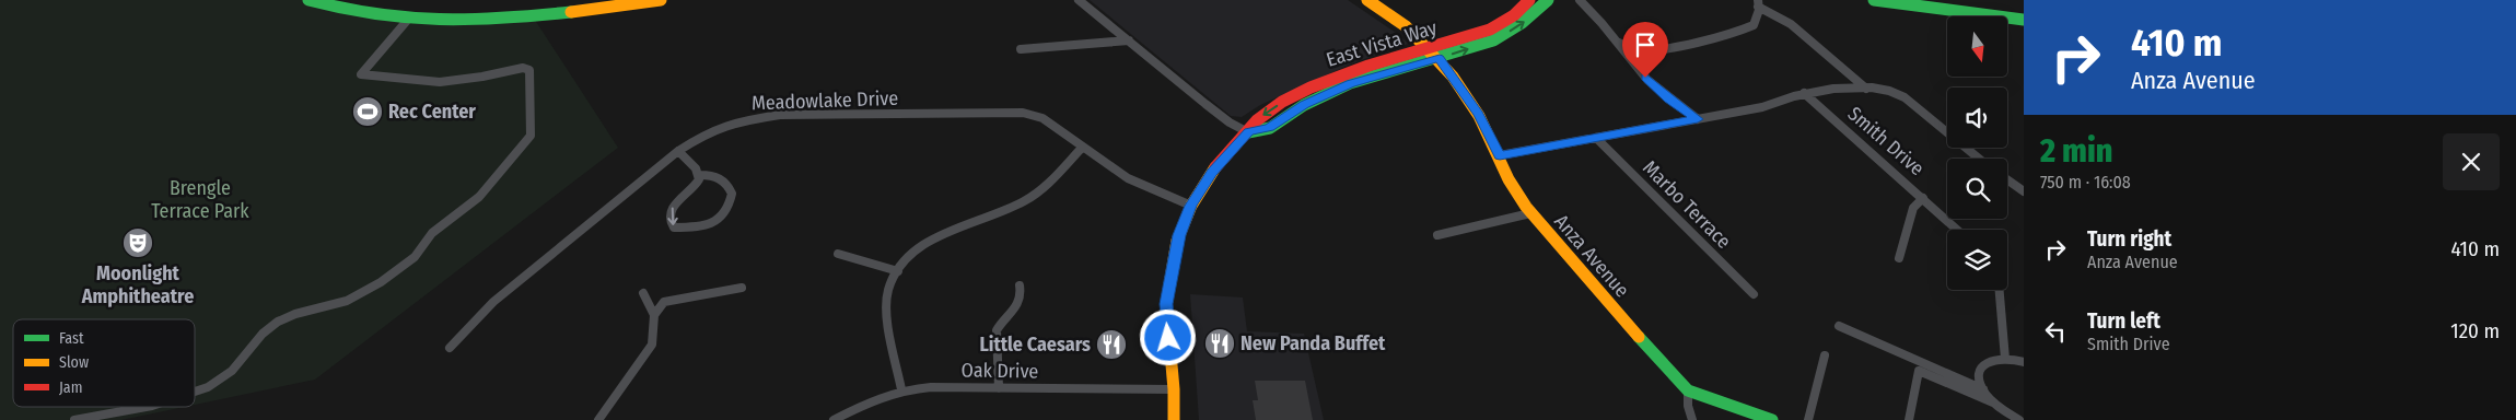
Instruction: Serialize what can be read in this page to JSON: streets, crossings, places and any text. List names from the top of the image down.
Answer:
{
  "streets": {
    "main road": ["East Vista Way", "Anza Avenue"],
    "street": [
      "Meadowlake Drive",
      "Smith Drive",
      "Marbo Terrace",
      "Oak Drive"
    ]
  },
  "crossings": [
    ["East Vista Way", "Meadowlake Drive"],
    ["East Vista Way", "Anza Avenue"],
    ["East Vista Way", "Oak Drive"],
    ["Smith Drive", "Marbo Terrace"],
    ["Smith Drive", "Anza Avenue"]
  ],
  "parks": ["Brengle Terrace Park"],
  "places": {
    "sports": ["Rec Center"],
    "theatre": ["Moonlight Amphitheatre"],
    "restaurant": ["New Panda Buffet", "Little Caesars"]
  },
  "legend": ["Fast", "Slow", "Jam"],
  "north": "bottom",
  "page": {
    "turn": ["410 m", "Anza Avenue"],
    "heading": ["2 min", "750 m · 16:08"],
    "list": [
      {
        "name": "Turn right",
        "note": "Anza Avenue",
        "value": "410 m"
      },
      {
        "name": "Turn left",
        "note": "Smith Drive",
        "value": "120 m"
      }
    ]
  }
}
